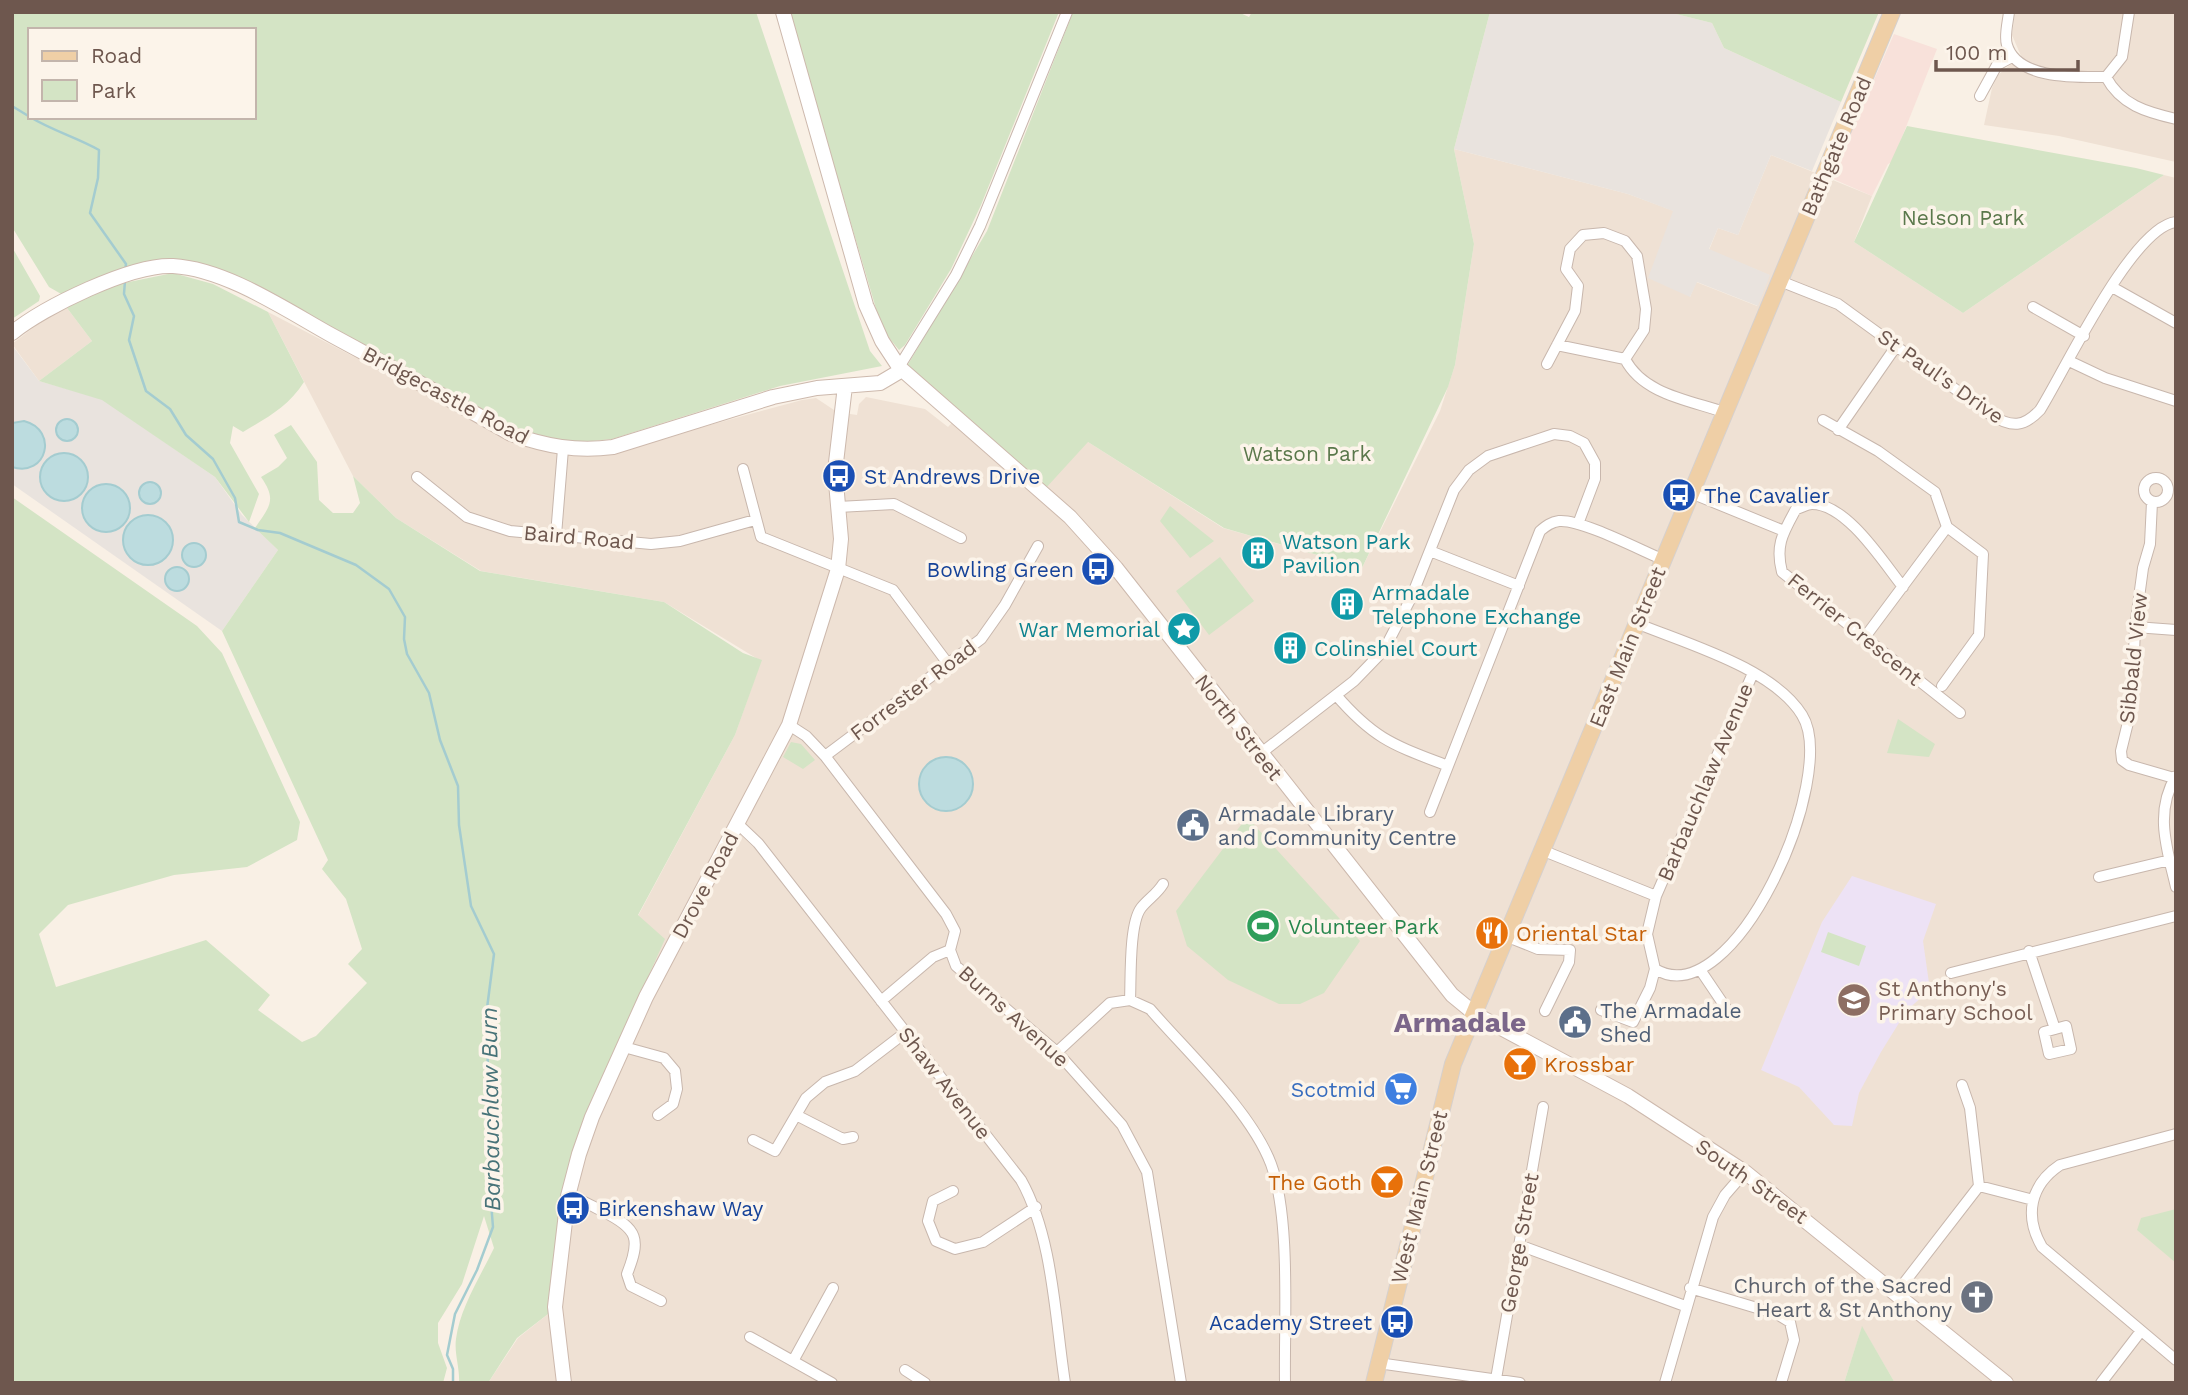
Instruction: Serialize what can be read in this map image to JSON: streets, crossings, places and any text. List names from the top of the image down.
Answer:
{
  "streets": {
    "main road": ["Bathgate Road", "East Main Street", "West Main Street"],
    "street": [
      "St Paul's Drive",
      "Bridgecastle Road",
      "Baird Road",
      "Ferrier Crescent",
      "Sibbald View",
      "Forrester Road",
      "North Street",
      "Barbauchlaw Avenue",
      "Drove Road",
      "Burns Avenue",
      "Shaw Avenue",
      "South Street",
      "George Street"
    ]
  },
  "crossings": [
    ["Bathgate Road", "St Paul's Drive"],
    ["Bathgate Road", "East Main Street"],
    ["St Paul's Drive", "East Main Street"],
    ["Bridgecastle Road", "North Street"],
    ["Bridgecastle Road", "Drove Road"],
    ["East Main Street", "North Street"],
    ["East Main Street", "Barbauchlaw Avenue"],
    ["East Main Street", "South Street"],
    ["East Main Street", "West Main Street"],
    ["Forrester Road", "Burns Avenue"],
    ["North Street", "South Street"],
    ["North Street", "West Main Street"],
    ["Drove Road", "Burns Avenue"],
    ["Drove Road", "Shaw Avenue"],
    ["South Street", "West Main Street"]
  ],
  "districts": ["Armadale"],
  "water": ["Barbauchlaw Burn"],
  "parks": ["Nelson Park", "Watson Park"],
  "places": {
    "bus stop": [
      "St Andrews Drive",
      "The Cavalier",
      "Bowling Green",
      "Birkenshaw Way",
      "Academy Street"
    ],
    "building": ["Watson Park Pavilion", "Armadale Telephone Exchange", "Colinshiel Court"],
    "place": ["War Memorial"],
    "public building": ["Armadale Library and Community Centre", "The Armadale Shed"],
    "sports": ["Volunteer Park"],
    "restaurant": ["Oriental Star"],
    "school or university": ["St Anthony's Primary School"],
    "bar": ["Krossbar", "The Goth"],
    "supermarket": ["Scotmid"],
    "church": ["Church of the Sacred Heart & St Anthony"]
  },
  "legend": ["Road", "Park"],
  "scale_bar": "100 m"
}
